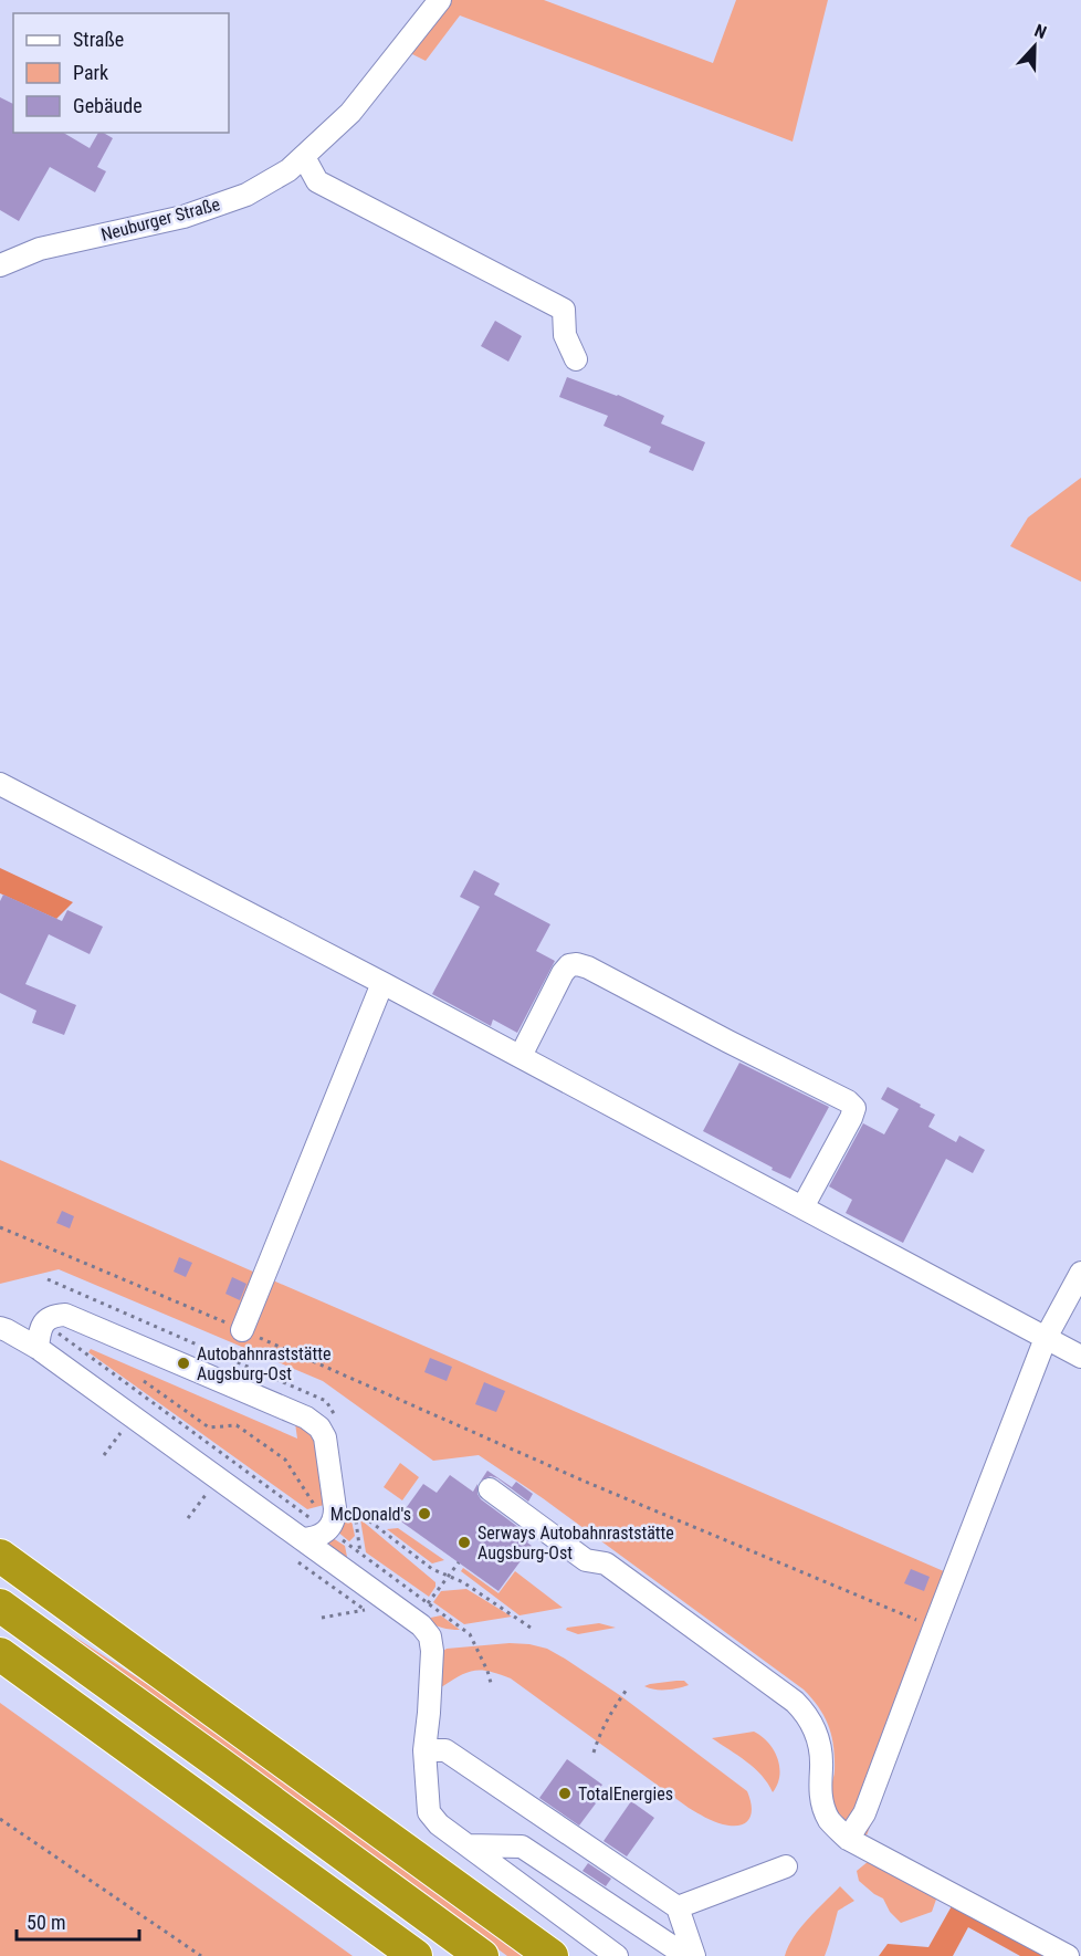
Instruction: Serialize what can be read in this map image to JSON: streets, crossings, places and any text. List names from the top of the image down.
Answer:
{
  "streets": {
    "street": ["Neuburger Straße"]
  },
  "places": [
    "Autobahnraststätte Augsburg-Ost",
    "McDonald's",
    "Serways Autobahnraststätte Augsburg-Ost",
    "TotalEnergies"
  ],
  "legend": ["Straße", "Park", "Gebäude"],
  "scale_bar": "50 m",
  "north": "top"
}
